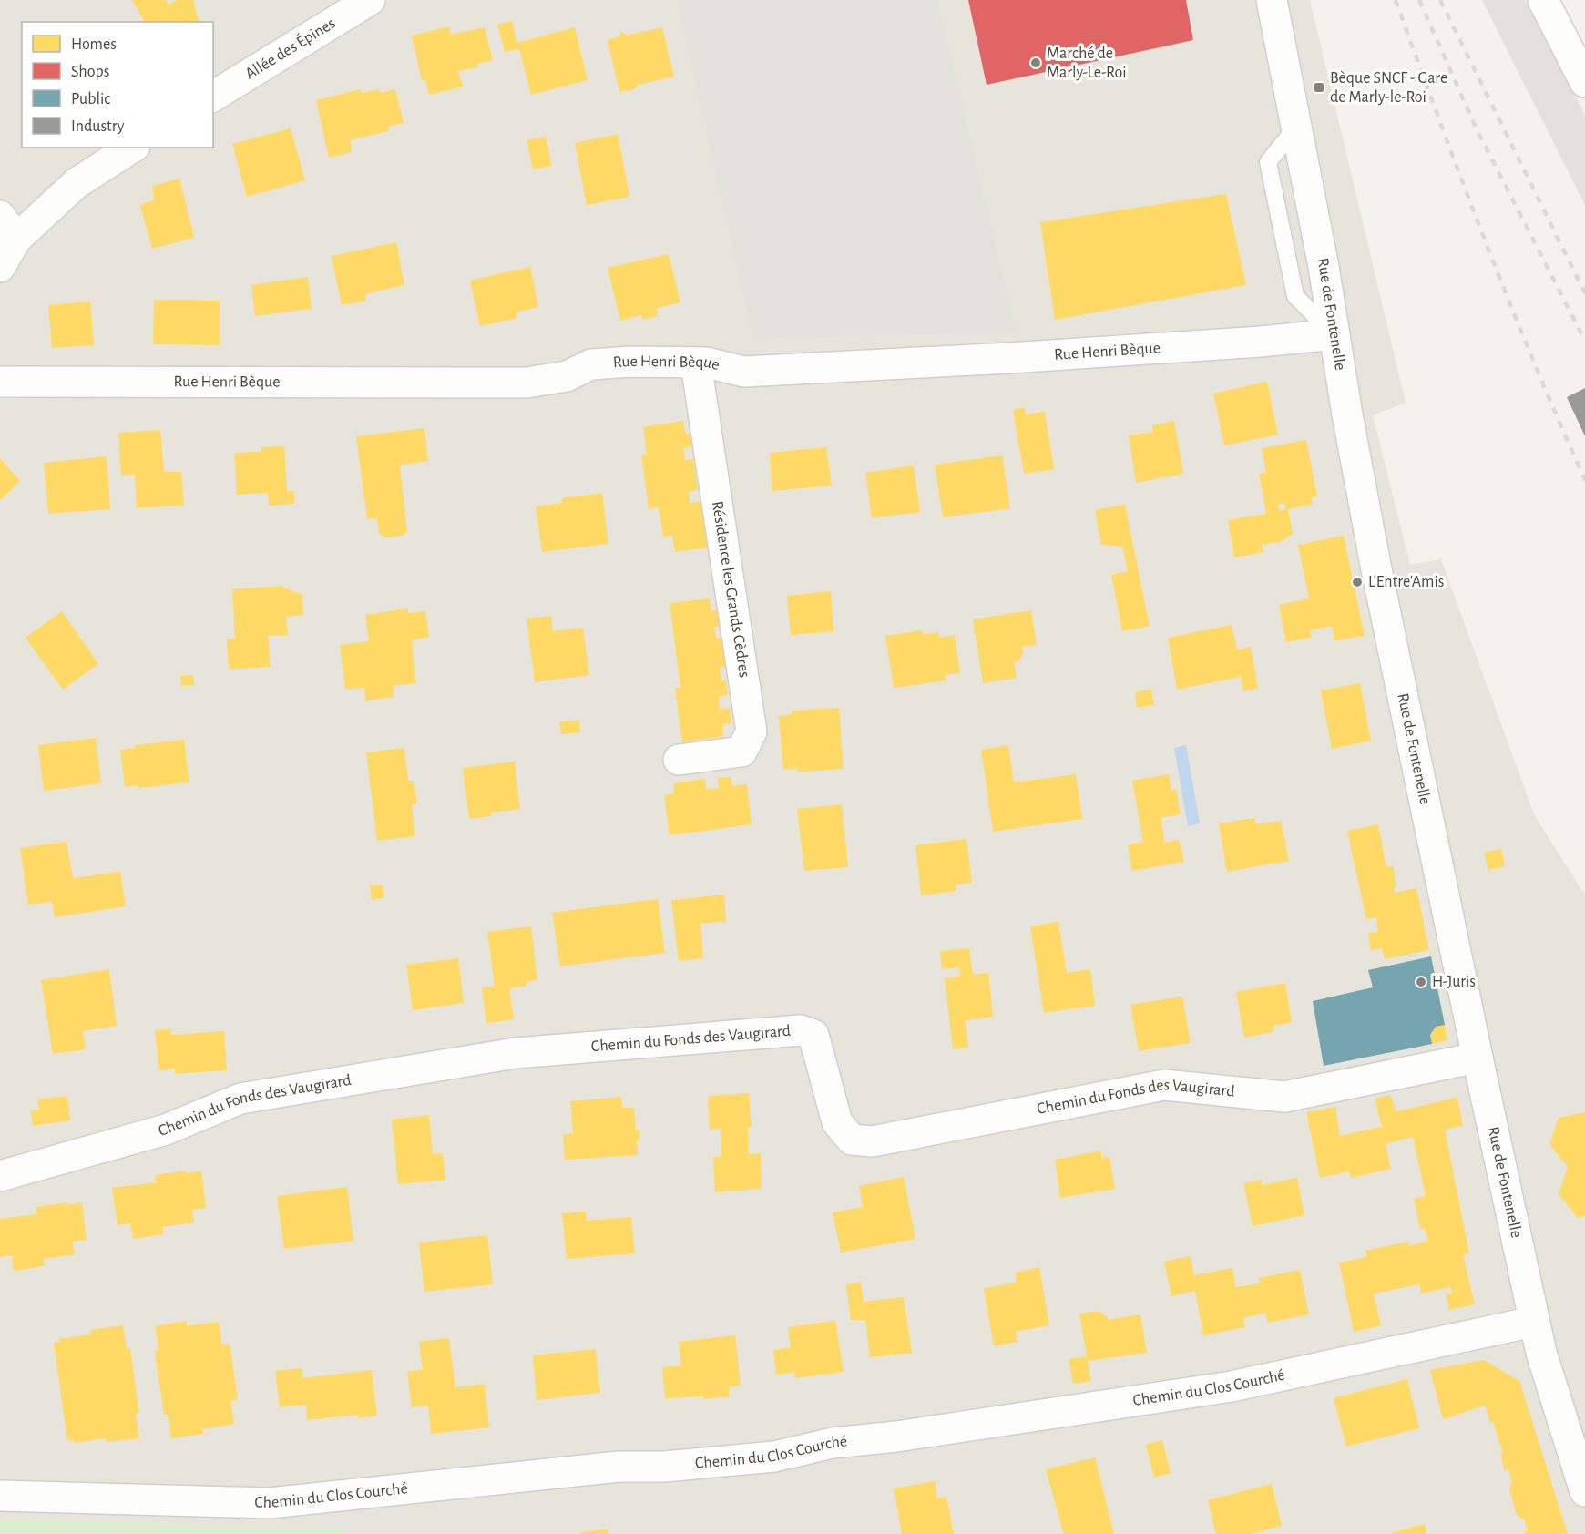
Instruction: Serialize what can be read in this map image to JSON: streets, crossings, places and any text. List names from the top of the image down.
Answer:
{
  "streets": {
    "street": [
      "Allée des Épines",
      "Rue de Fontenelle",
      "Rue Henri Bèque",
      "Résidence les Grands Cèdres",
      "Chemin du Fonds des Vaugirard",
      "Chemin du Clos Courché"
    ]
  },
  "crossings": [
    ["Rue de Fontenelle", "Rue Henri Bèque"],
    ["Rue de Fontenelle", "Chemin du Fonds des Vaugirard"],
    ["Rue de Fontenelle", "Chemin du Clos Courché"],
    ["Rue Henri Bèque", "Résidence les Grands Cèdres"]
  ],
  "places": {
    "other": ["Marché de Marly-Le-Roi", "L'Entre'Amis", "H-Juris"],
    "transit": ["Bèque SNCF - Gare de Marly-le-Roi"]
  },
  "legend": [
    "Homes",
    "Shops",
    "Public",
    "Industry"
  ]
}
